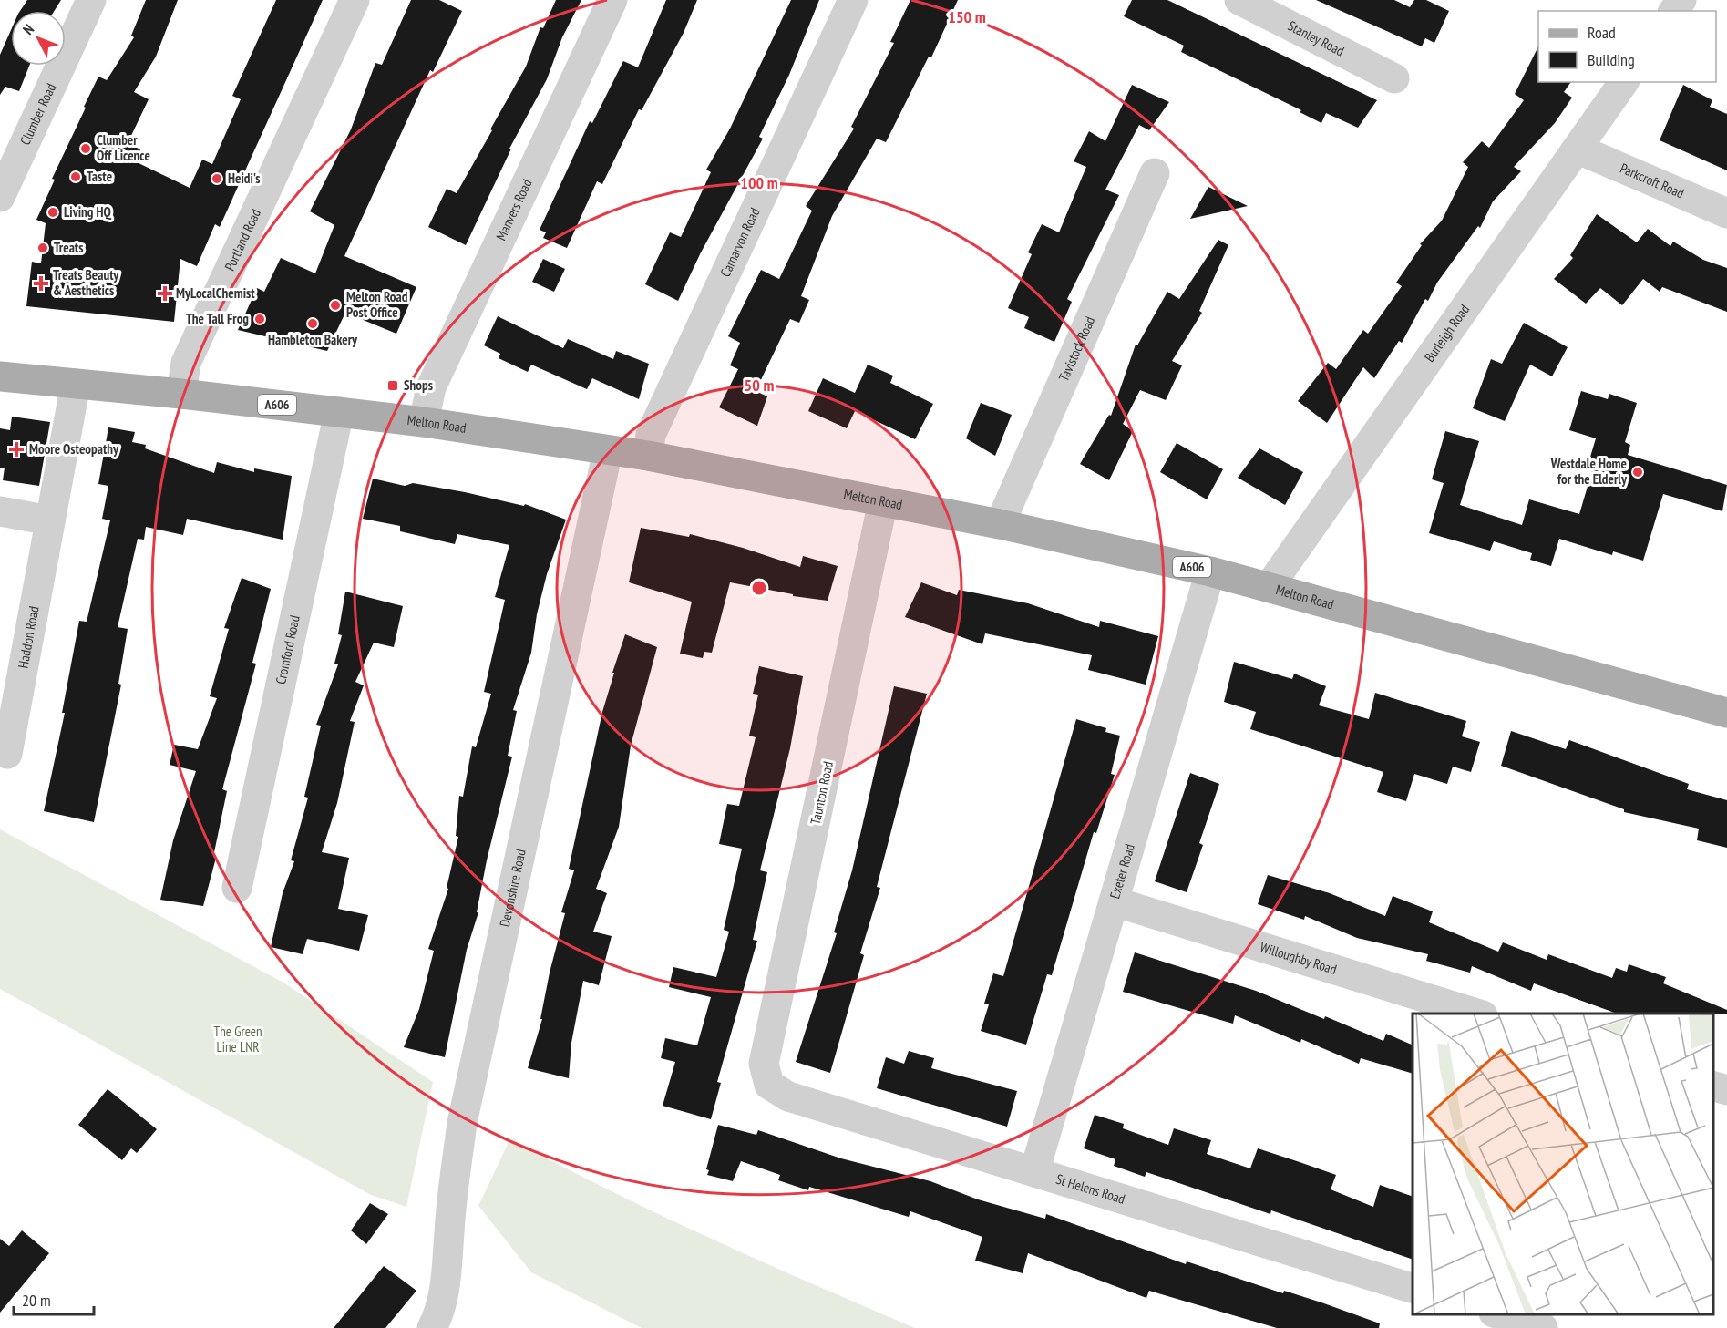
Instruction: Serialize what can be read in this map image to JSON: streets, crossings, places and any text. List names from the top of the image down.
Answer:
{
  "streets": {
    "main road": ["A606", "Melton Road"],
    "street": [
      "Stanley Road",
      "Clumber Road",
      "Parkcroft Road",
      "Manvers Road",
      "Portland Road",
      "Carnarvon Road",
      "Burleigh Road",
      "Tavistock Road",
      "Haddon Road",
      "Cromford Road",
      "Taunton Road",
      "Exeter Road",
      "Devonshire Road",
      "Willoughby Road",
      "St Helens Road"
    ]
  },
  "crossings": [
    ["Parkcroft Road", "Burleigh Road"],
    ["Manvers Road", "Melton Road"],
    ["Portland Road", "Melton Road"],
    ["Carnarvon Road", "Melton Road"],
    ["Burleigh Road", "Melton Road"],
    ["Tavistock Road", "Melton Road"],
    ["Melton Road", "Haddon Road"],
    ["Melton Road", "Cromford Road"],
    ["Melton Road", "Taunton Road"],
    ["Melton Road", "Exeter Road"],
    ["Melton Road", "Devonshire Road"],
    ["Taunton Road", "St Helens Road"],
    ["Exeter Road", "Willoughby Road"],
    ["Exeter Road", "St Helens Road"]
  ],
  "parks": ["The Green Line LNR"],
  "places": {
    "other": [
      "Clumber Off Licence",
      "Taste",
      "Heidi's",
      "Living HQ",
      "Treats",
      "Melton Road Post Office",
      "The Tall Frog",
      "Hambleton Bakery",
      "Westdale Home for the Elderly"
    ],
    "health": ["Treats Beauty & Aesthetics", "MyLocalChemist", "Moore Osteopathy"],
    "transit": ["Shops"]
  },
  "legend": ["Road", "Building"],
  "scale_bar": "20 m",
  "north": "top left",
  "rings": ["150 m", "100 m", "50 m"]
}
